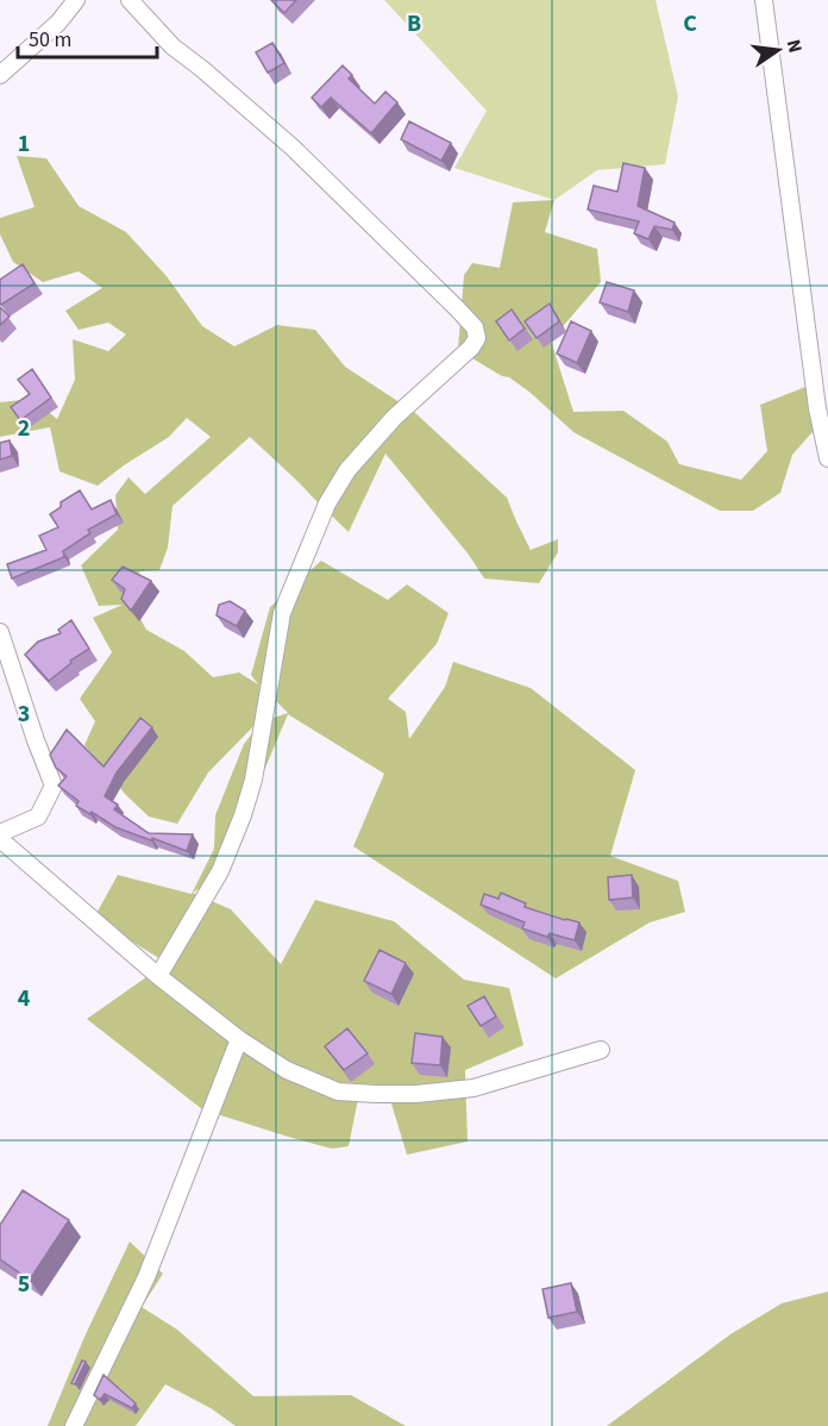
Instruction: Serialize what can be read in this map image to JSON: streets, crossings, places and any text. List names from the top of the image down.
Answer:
{
  "scale_bar": "50 m",
  "north": "right",
  "grid": {
    "columns": ["B", "C"],
    "rows": [
      "1",
      "2",
      "3",
      "4",
      "5"
    ]
  }
}
